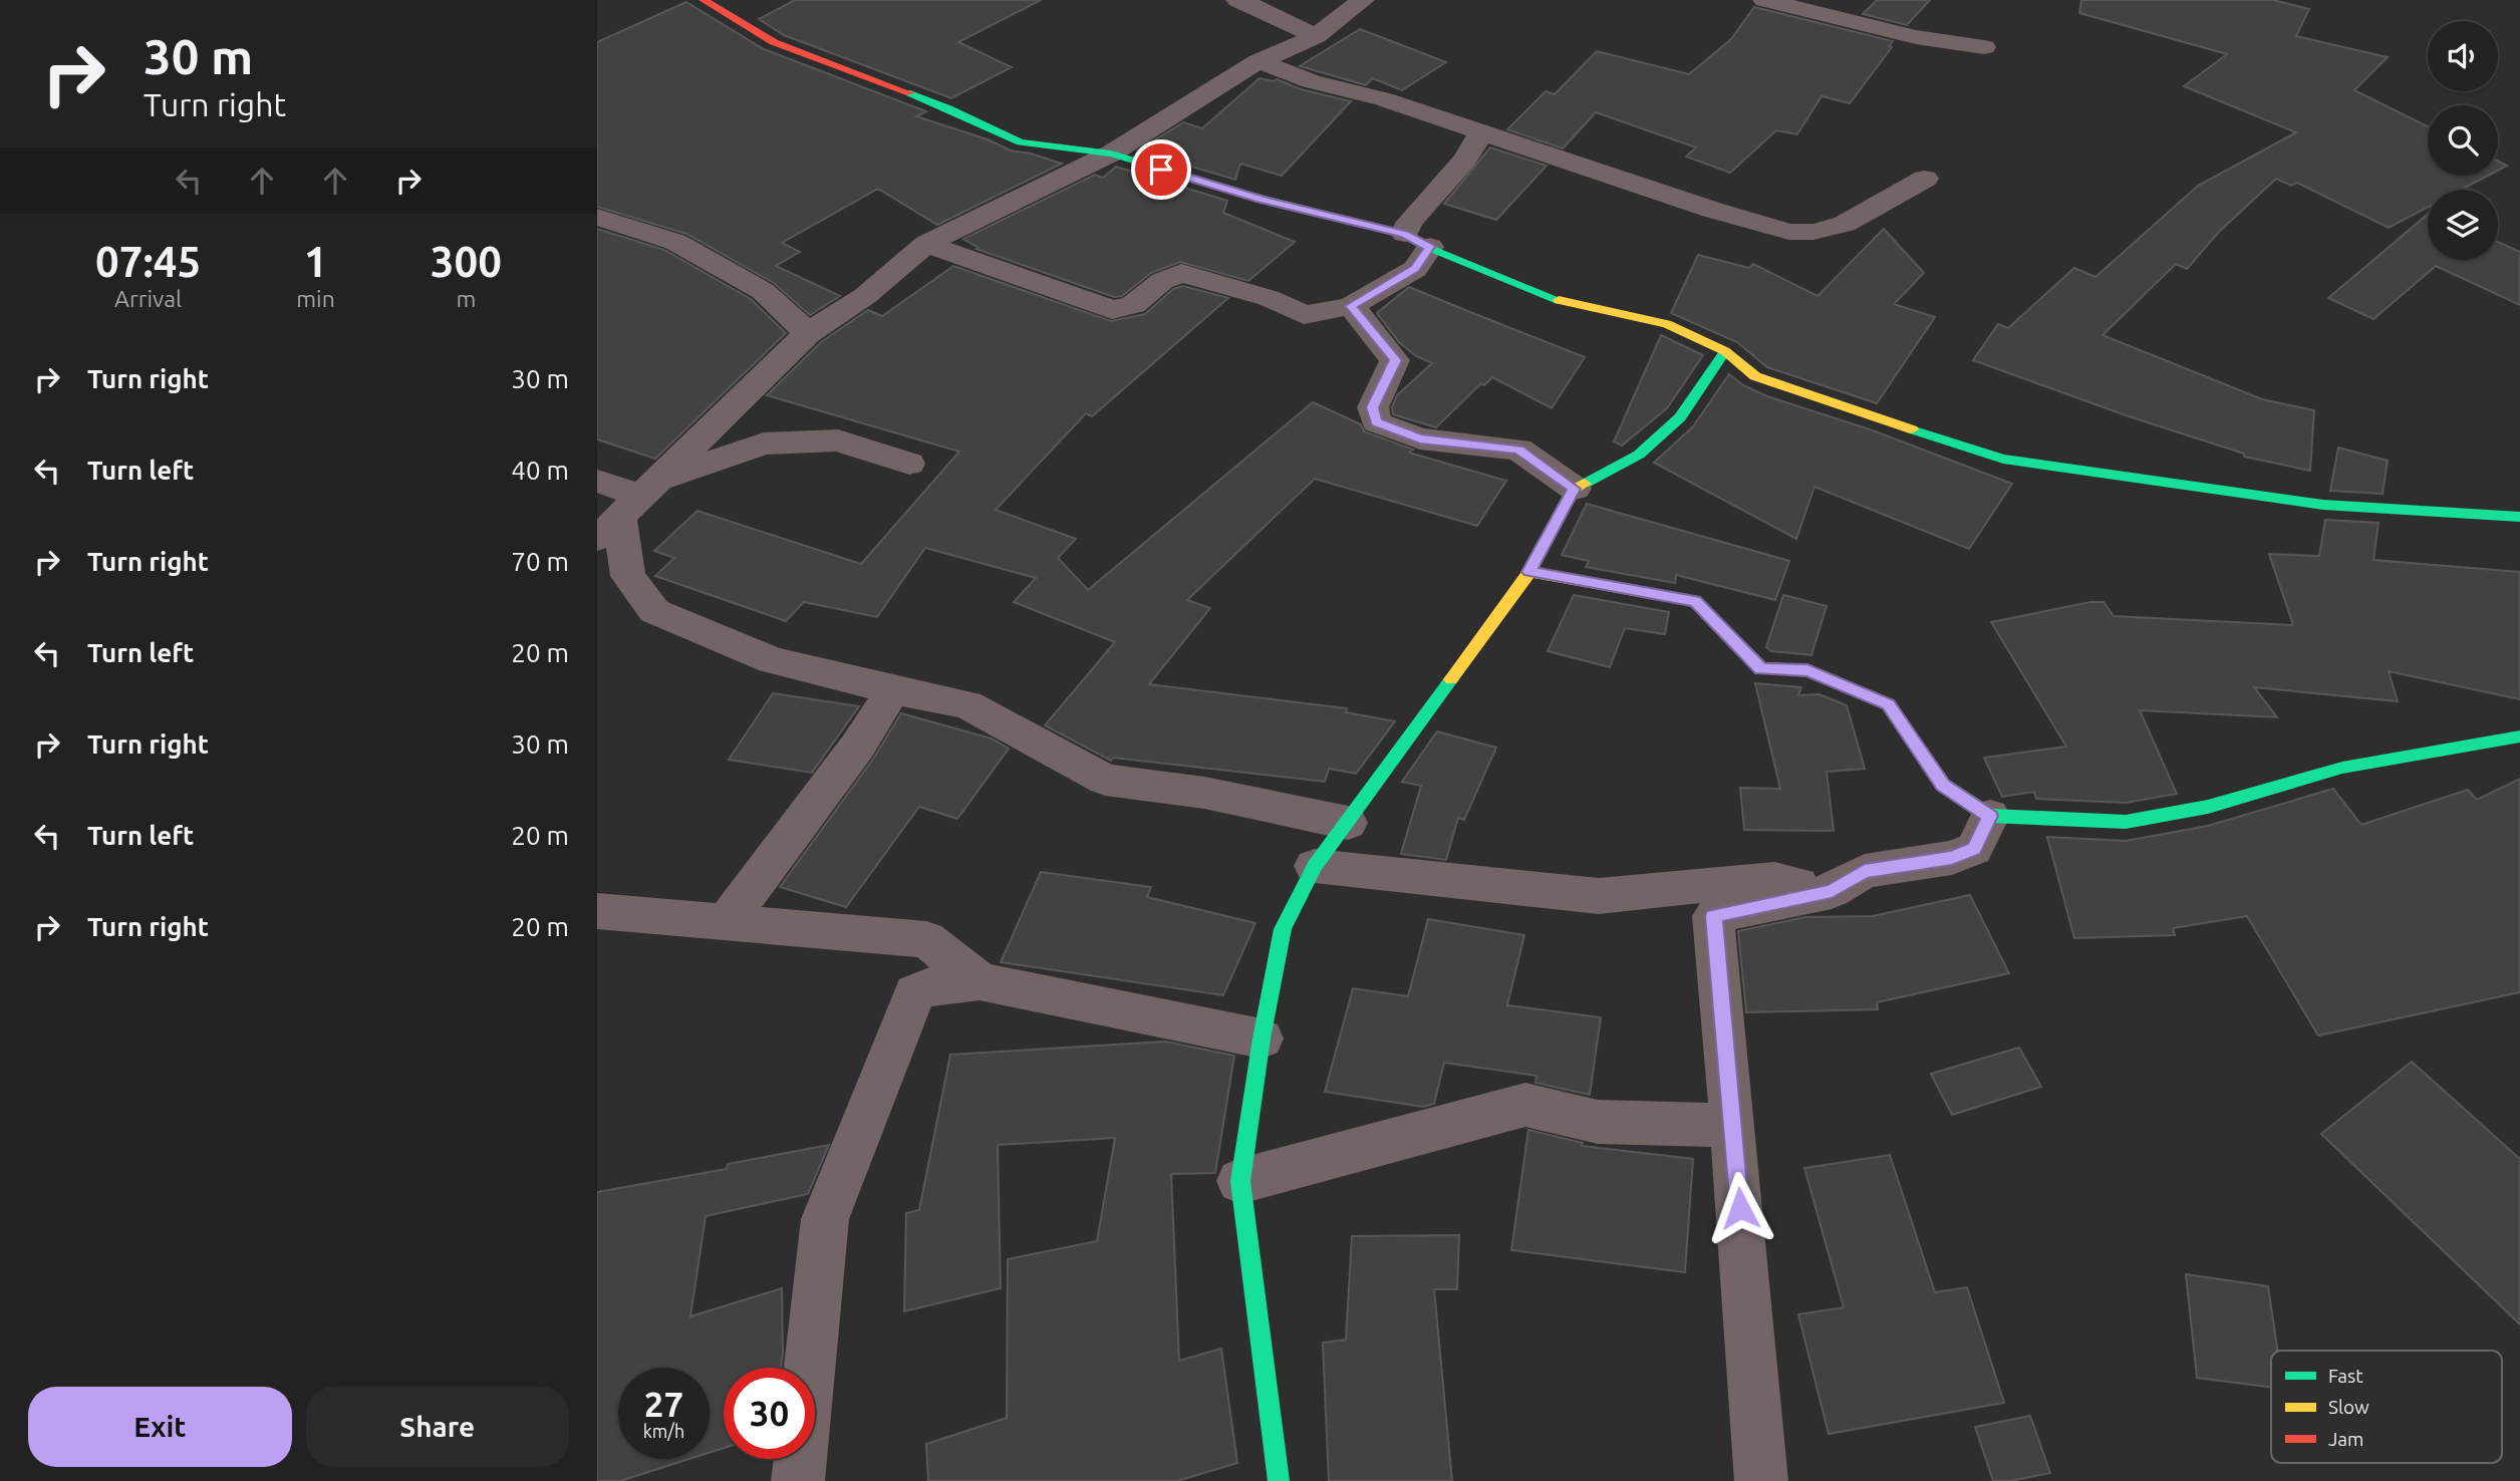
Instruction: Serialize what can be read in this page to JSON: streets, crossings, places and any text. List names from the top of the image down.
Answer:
{
  "legend": ["Fast", "Slow", "Jam"],
  "page": {
    "turn": ["30 m", "Turn right"],
    "eta": [
      "07:45",
      "Arrival",
      "1",
      "min",
      "300",
      "m"
    ],
    "list": [
      {
        "name": "Turn right",
        "value": "30 m"
      },
      {
        "name": "Turn left",
        "value": "40 m"
      },
      {
        "name": "Turn right",
        "value": "70 m"
      },
      {
        "name": "Turn left",
        "value": "20 m"
      },
      {
        "name": "Turn right",
        "value": "30 m"
      },
      {
        "name": "Turn left",
        "value": "20 m"
      },
      {
        "name": "Turn right",
        "value": "20 m"
      }
    ],
    "speed": "27 km/h",
    "limit": "30",
    "buttons": ["Exit", "Share"]
  }
}
